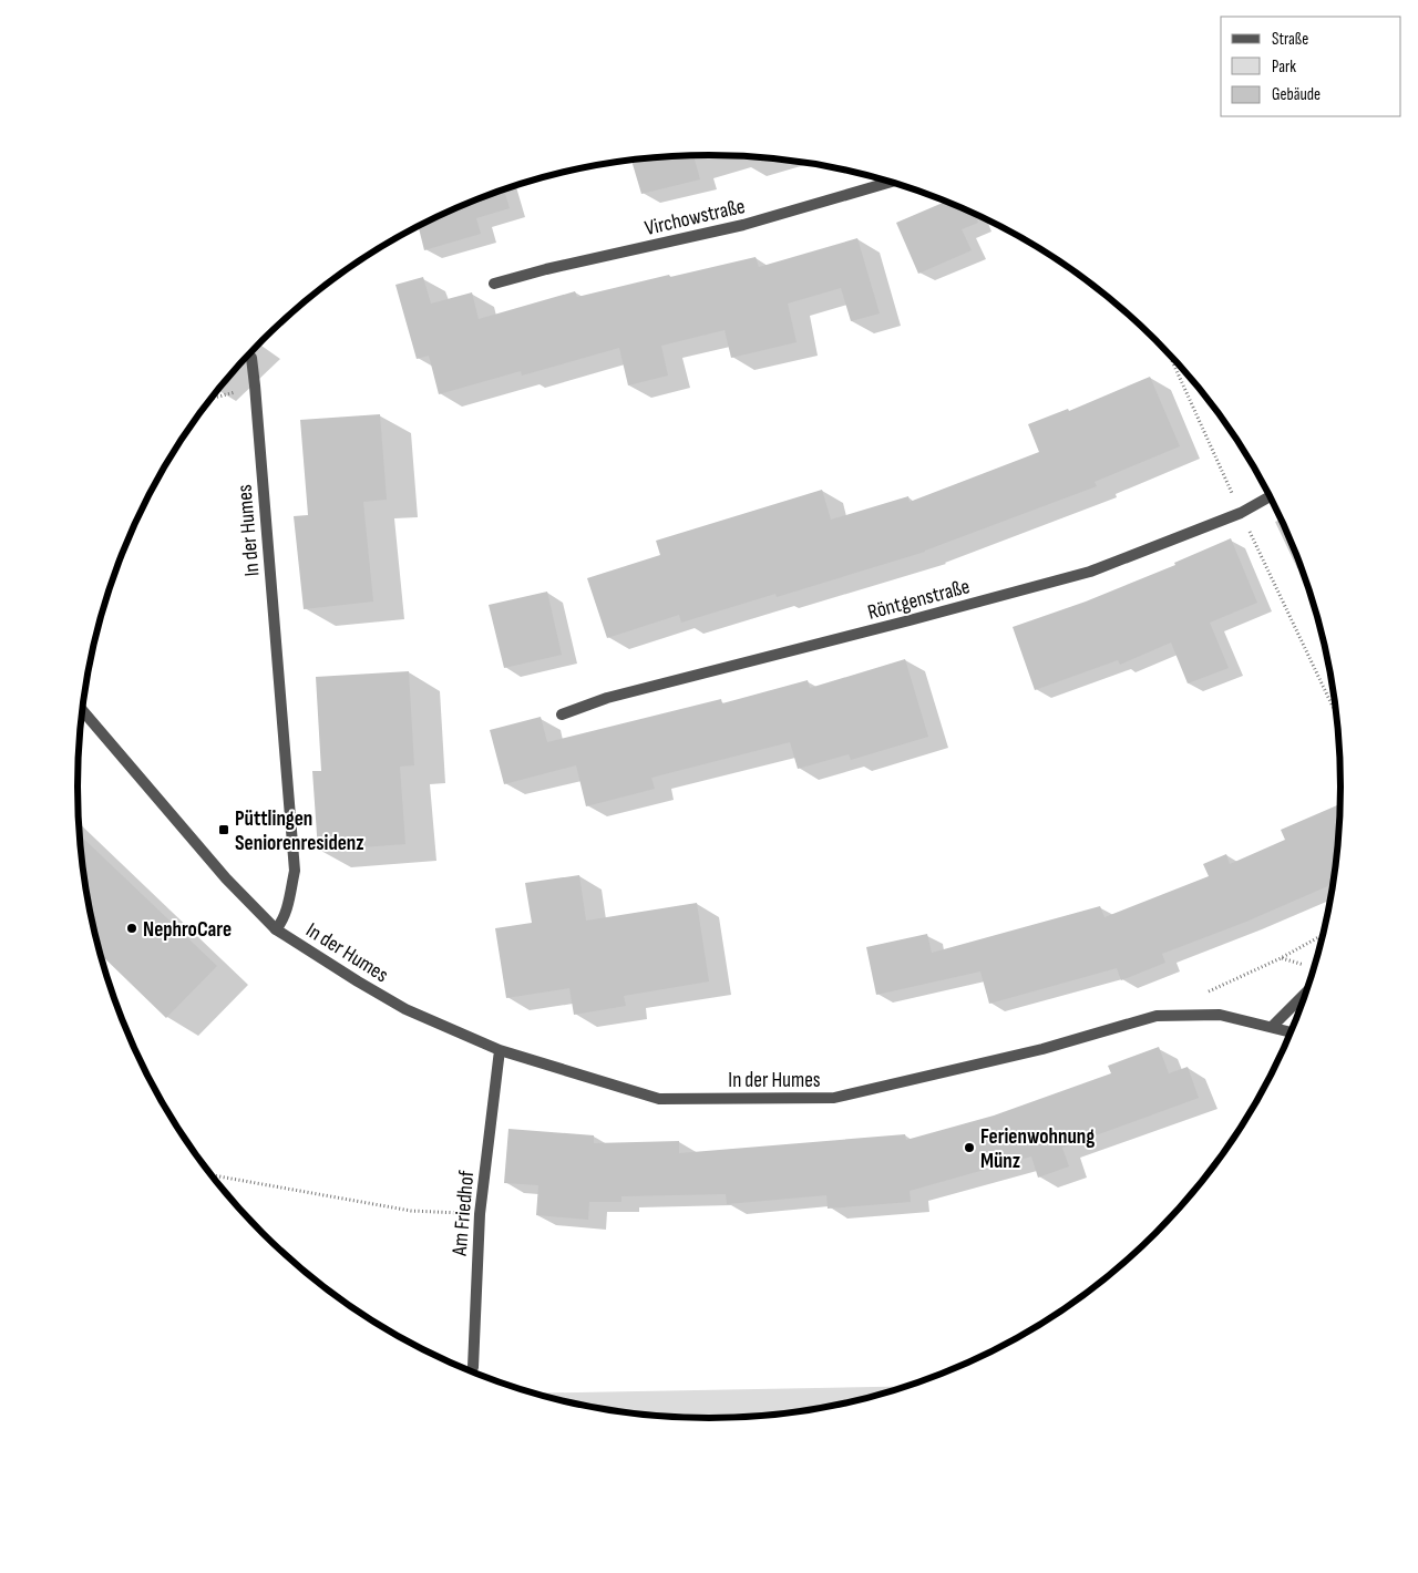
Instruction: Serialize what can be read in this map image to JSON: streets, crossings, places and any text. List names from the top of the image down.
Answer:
{
  "streets": {
    "street": [
      "Virchowstraße",
      "In der Humes",
      "Röntgenstraße",
      "Am Friedhof"
    ]
  },
  "crossings": [
    ["In der Humes", "Am Friedhof"]
  ],
  "places": {
    "transit": ["Püttlingen Seniorenresidenz"],
    "other": ["NephroCare", "Ferienwohnung Münz"]
  },
  "legend": ["Straße", "Park", "Gebäude"]
}
